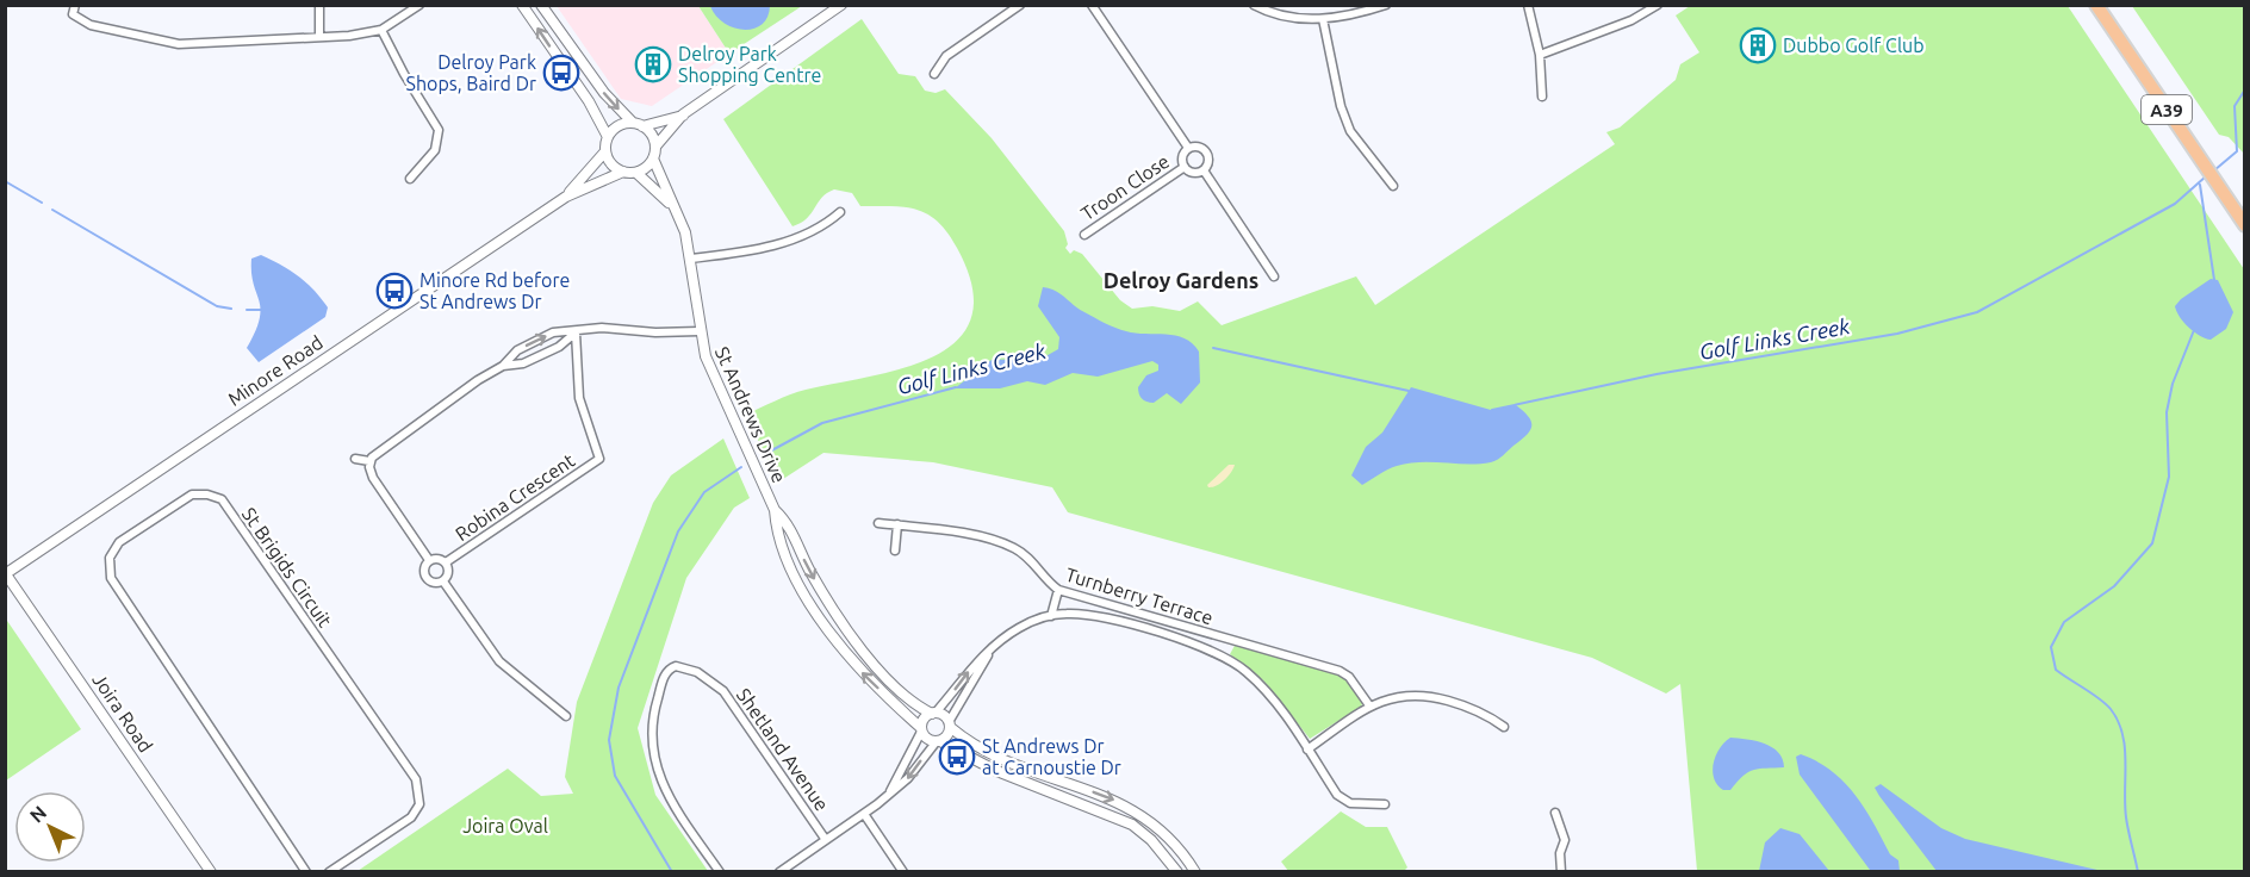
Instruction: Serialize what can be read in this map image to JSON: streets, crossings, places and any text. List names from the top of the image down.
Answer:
{
  "streets": {
    "highway": ["A39"],
    "street": [
      "Troon Close",
      "Minore Road",
      "St Andrews Drive",
      "Robina Crescent",
      "St Brigids Circuit",
      "Turnberry Terrace",
      "Joira Road",
      "Shetland Avenue"
    ]
  },
  "crossings": [
    ["Minore Road", "St Andrews Drive"],
    ["Minore Road", "Joira Road"]
  ],
  "districts": ["Delroy Gardens"],
  "water": ["Golf Links Creek"],
  "parks": ["Joira Oval"],
  "places": {
    "building": ["Dubbo Golf Club", "Delroy Park Shopping Centre"],
    "bus stop": ["Delroy Park Shops, Baird Dr", "Minore Rd before St Andrews Dr", "St Andrews Dr at Carnoustie Dr"]
  },
  "north": "top left"
}
